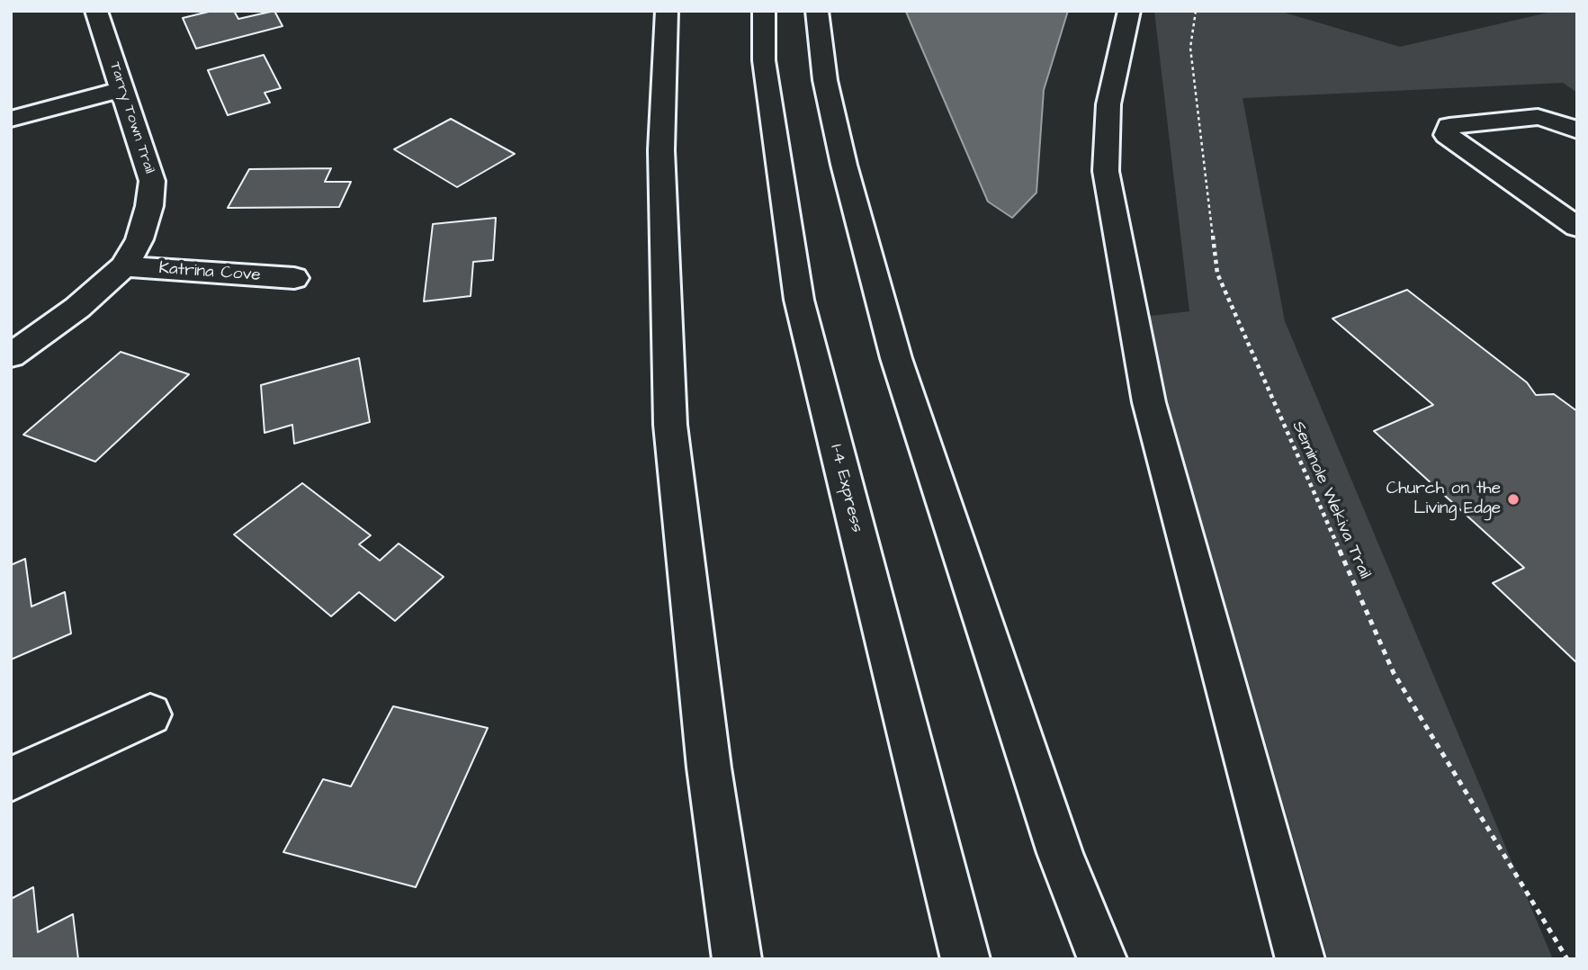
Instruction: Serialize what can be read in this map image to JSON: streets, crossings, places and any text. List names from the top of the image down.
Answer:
{
  "streets": {
    "main road": ["Tarry Town Trail", "Katrina Cove", "I-4 Express"],
    "path": ["Seminole Wekiva Trail"]
  },
  "crossings": [
    ["Tarry Town Trail", "Katrina Cove"]
  ],
  "places": ["Church on the Living Edge"]
}
